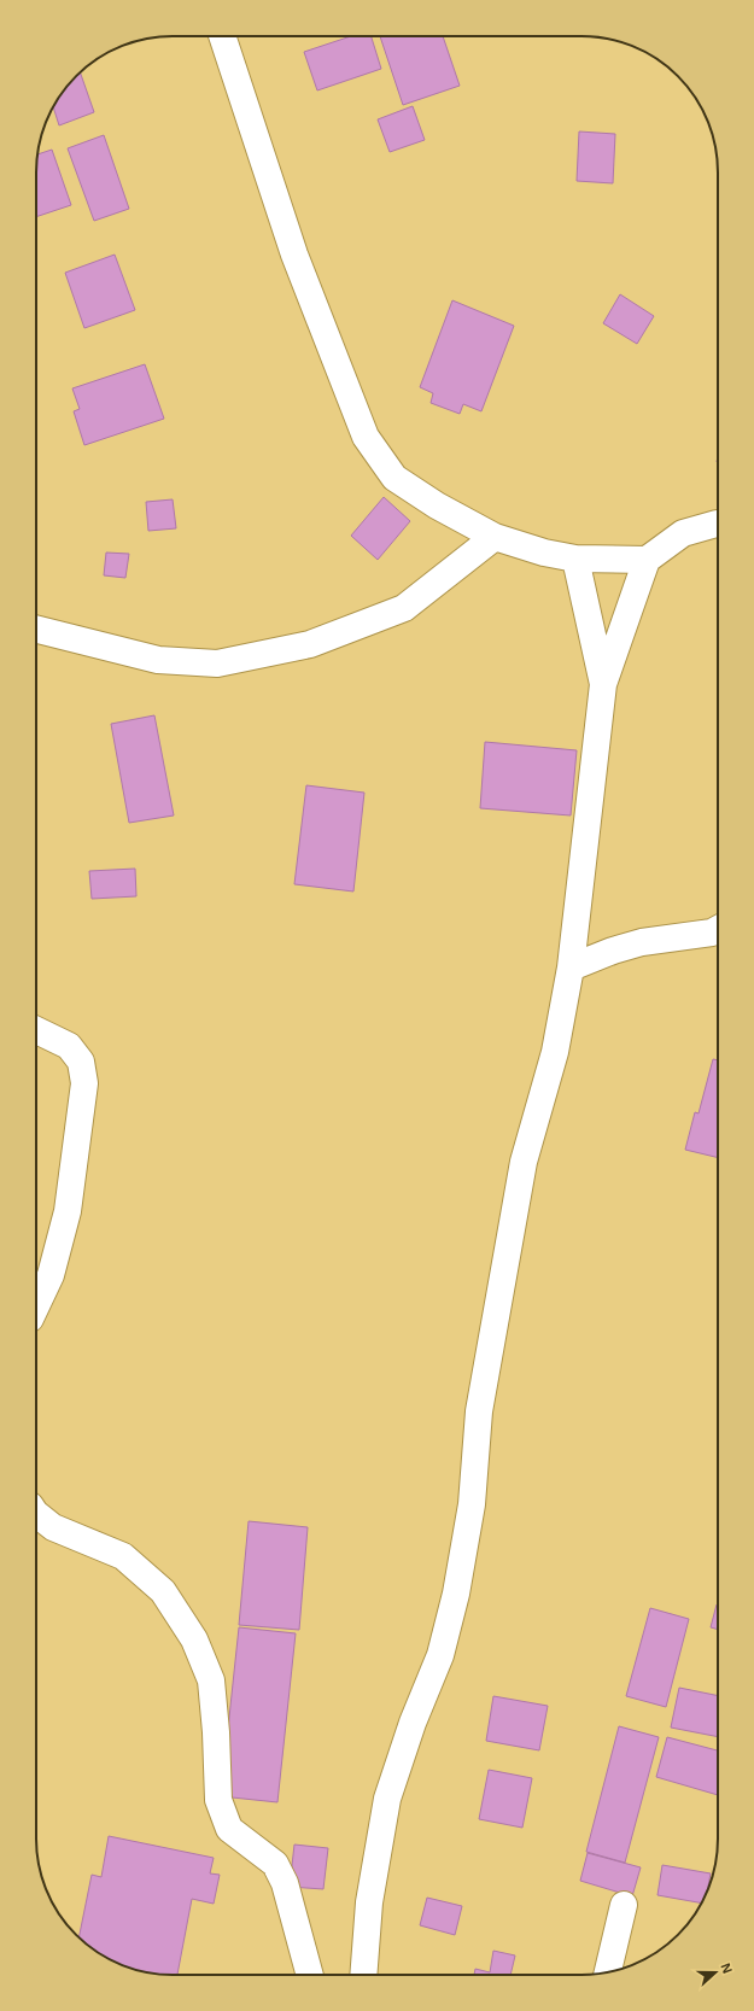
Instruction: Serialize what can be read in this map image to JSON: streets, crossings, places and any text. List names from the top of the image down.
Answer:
{
  "north": "right"
}
